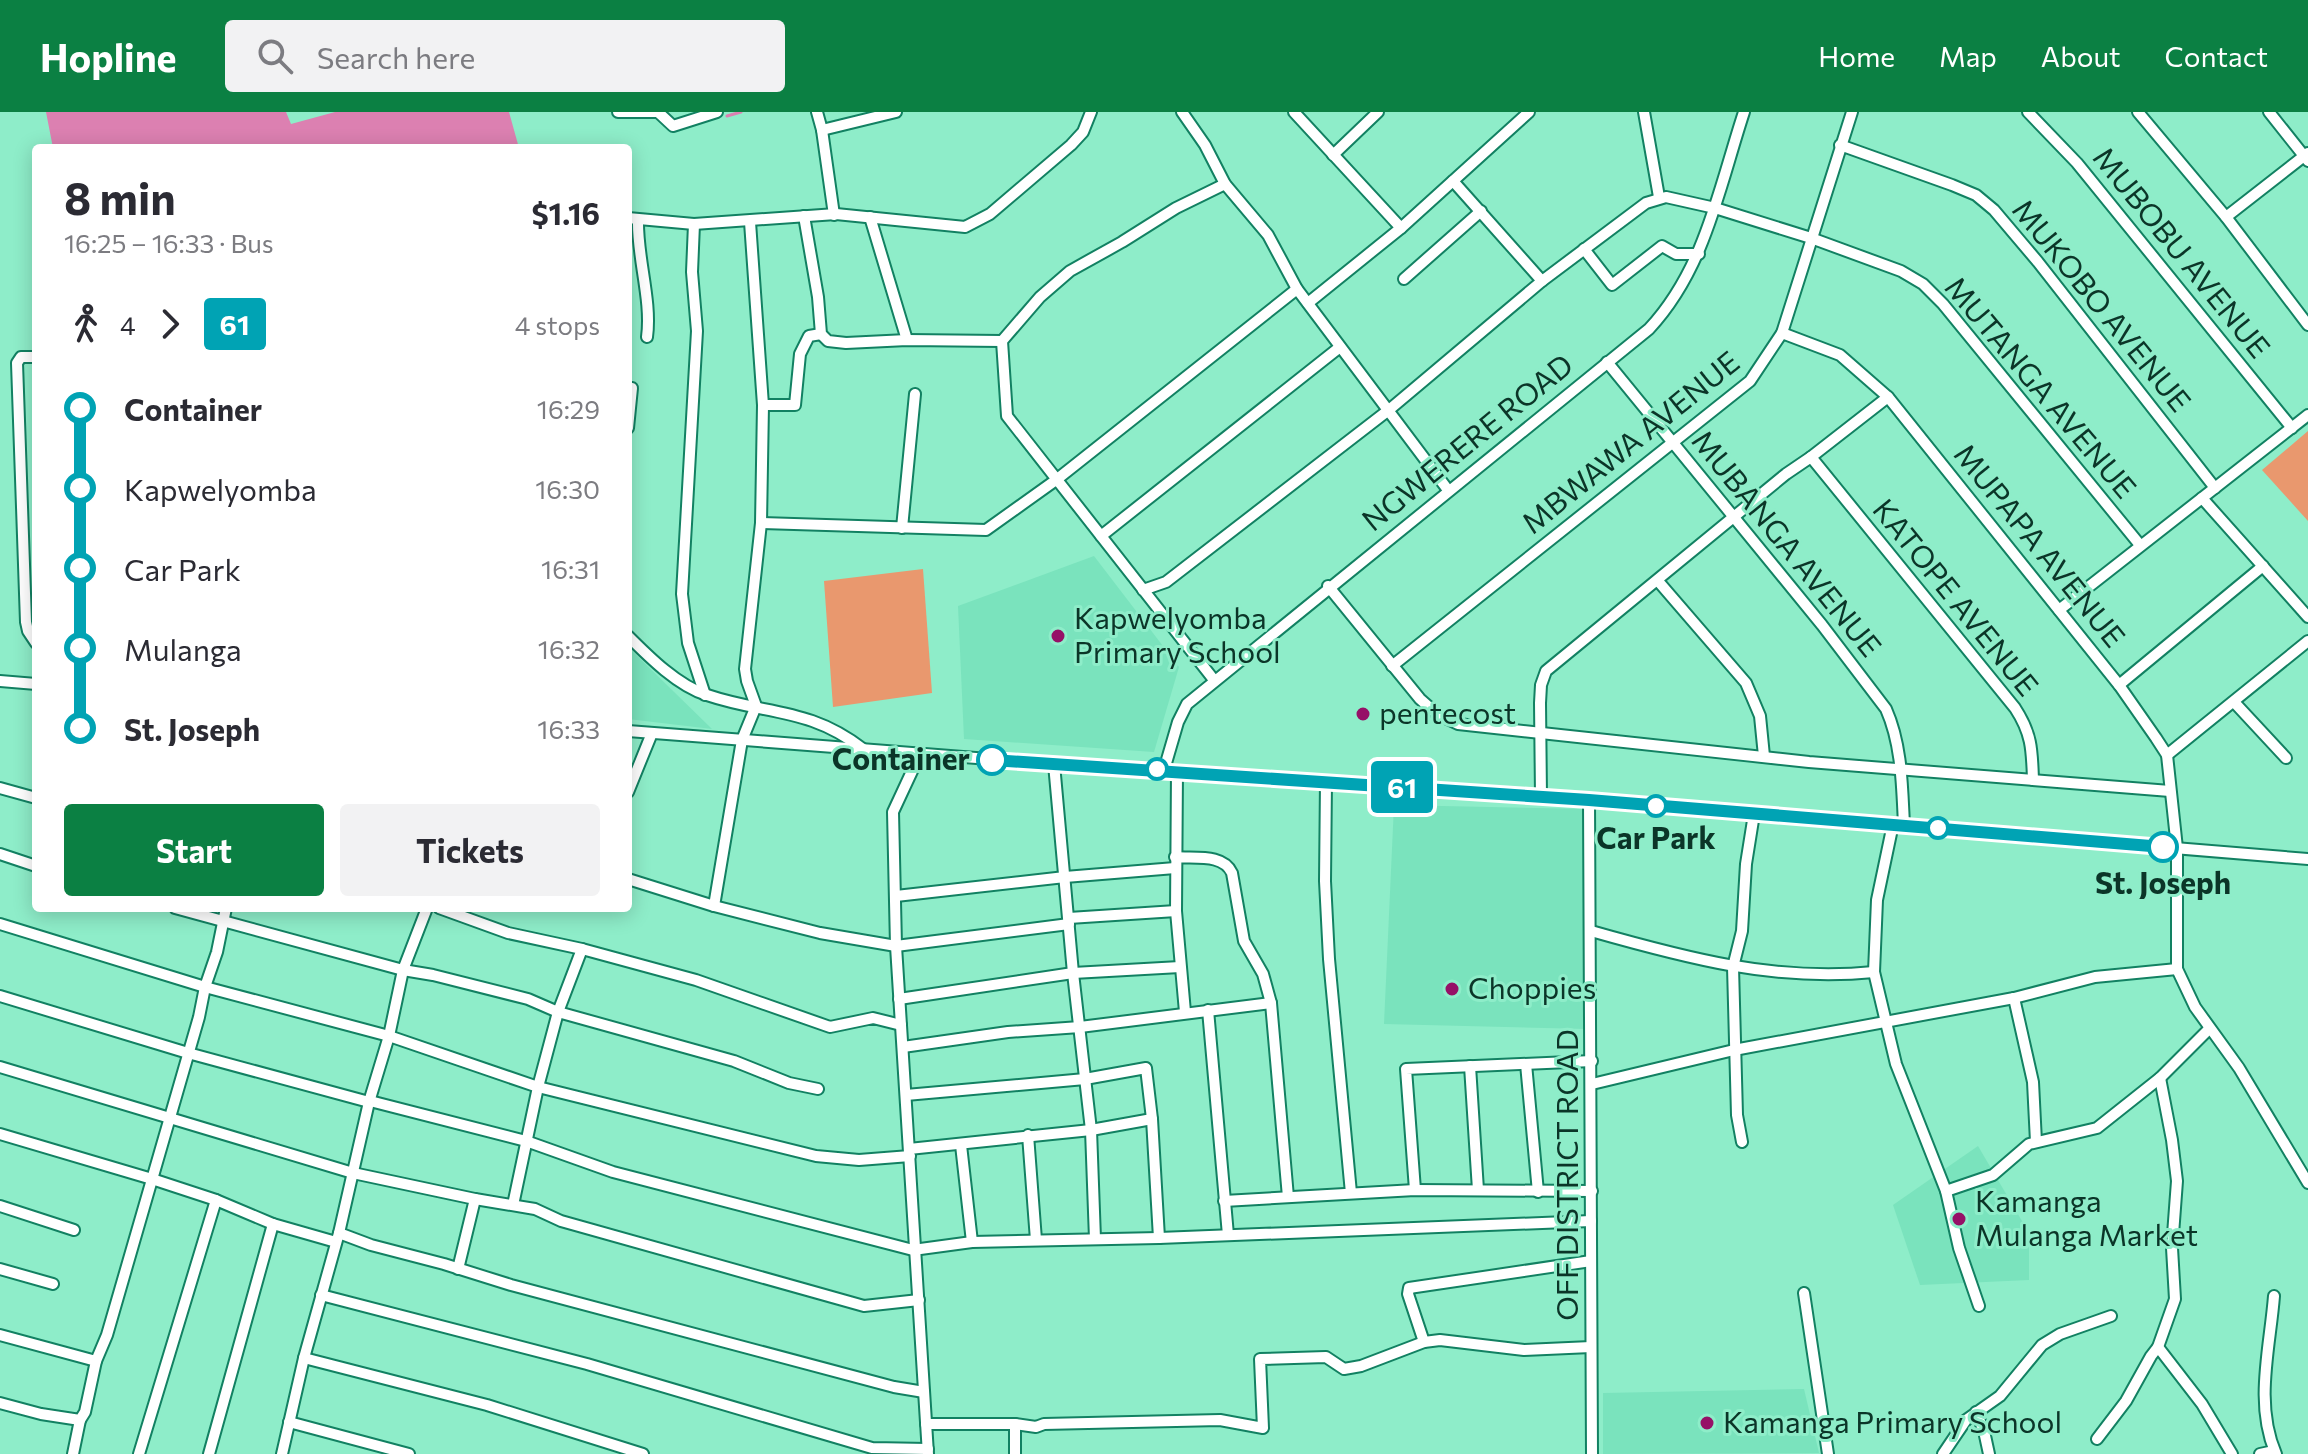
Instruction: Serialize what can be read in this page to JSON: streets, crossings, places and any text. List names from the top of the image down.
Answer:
{
  "streets": {
    "street": [
      "MUBOBU AVENUE",
      "MUKOBO AVENUE",
      "MUTANGA AVENUE",
      "NGWERERE ROAD",
      "MBWAWA AVENUE",
      "MUBANGA AVENUE",
      "MUPAPA AVENUE",
      "KATOPE AVENUE",
      "OFF DISTRICT ROAD"
    ]
  },
  "crossings": [
    ["MUKOBO AVENUE", "MBWAWA AVENUE"],
    ["MUTANGA AVENUE", "NGWERERE ROAD"],
    ["MUTANGA AVENUE", "MBWAWA AVENUE"],
    ["NGWERERE ROAD", "MUBANGA AVENUE"],
    ["MBWAWA AVENUE", "MUBANGA AVENUE"],
    ["MBWAWA AVENUE", "MUPAPA AVENUE"]
  ],
  "places": [
    "Kapwelyomba Primary School",
    "pentecost",
    "Container",
    "Car Park",
    "St. Joseph",
    "Choppies",
    "Kamanga Mulanga Market",
    "Kamanga Primary School"
  ],
  "lines": ["bus line 61"],
  "page": {
    "header": "Hopline",
    "search": "Search here",
    "nav": [
      "Home",
      "Map",
      "About",
      "Contact"
    ],
    "on_map": "61",
    "heading": ["8 min", "16:25 – 16:33 · Bus", "$1.16"],
    "legs": ["4", "61", "4 stops"],
    "list": [
      {
        "name": "Container",
        "value": "16:29"
      },
      {
        "name": "Kapwelyomba",
        "value": "16:30"
      },
      {
        "name": "Car Park",
        "value": "16:31"
      },
      {
        "name": "Mulanga",
        "value": "16:32"
      },
      {
        "name": "St. Joseph",
        "value": "16:33"
      }
    ],
    "buttons": ["Start", "Tickets"]
  }
}
